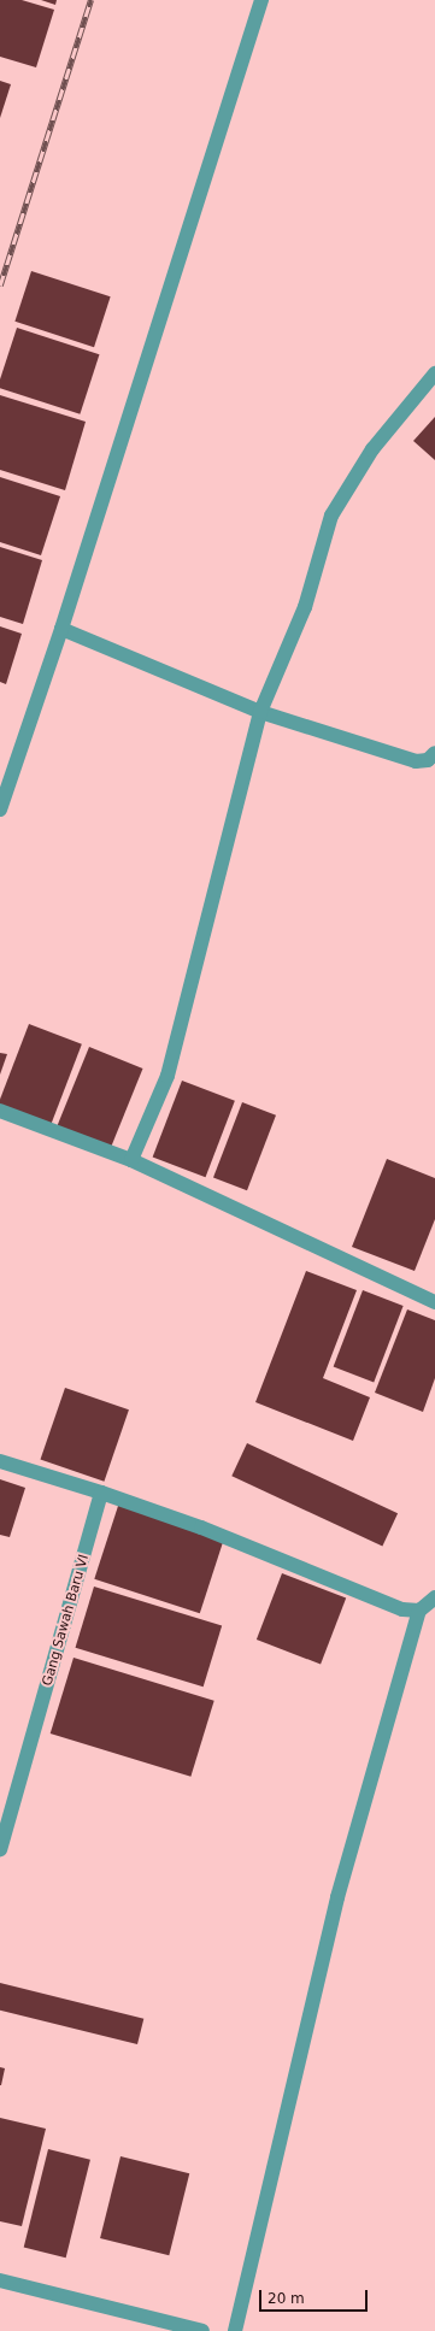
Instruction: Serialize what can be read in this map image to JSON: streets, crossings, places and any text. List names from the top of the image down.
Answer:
{
  "streets": {
    "street": ["Gang Sawah Baru VI"]
  },
  "scale_bar": "20 m"
}
